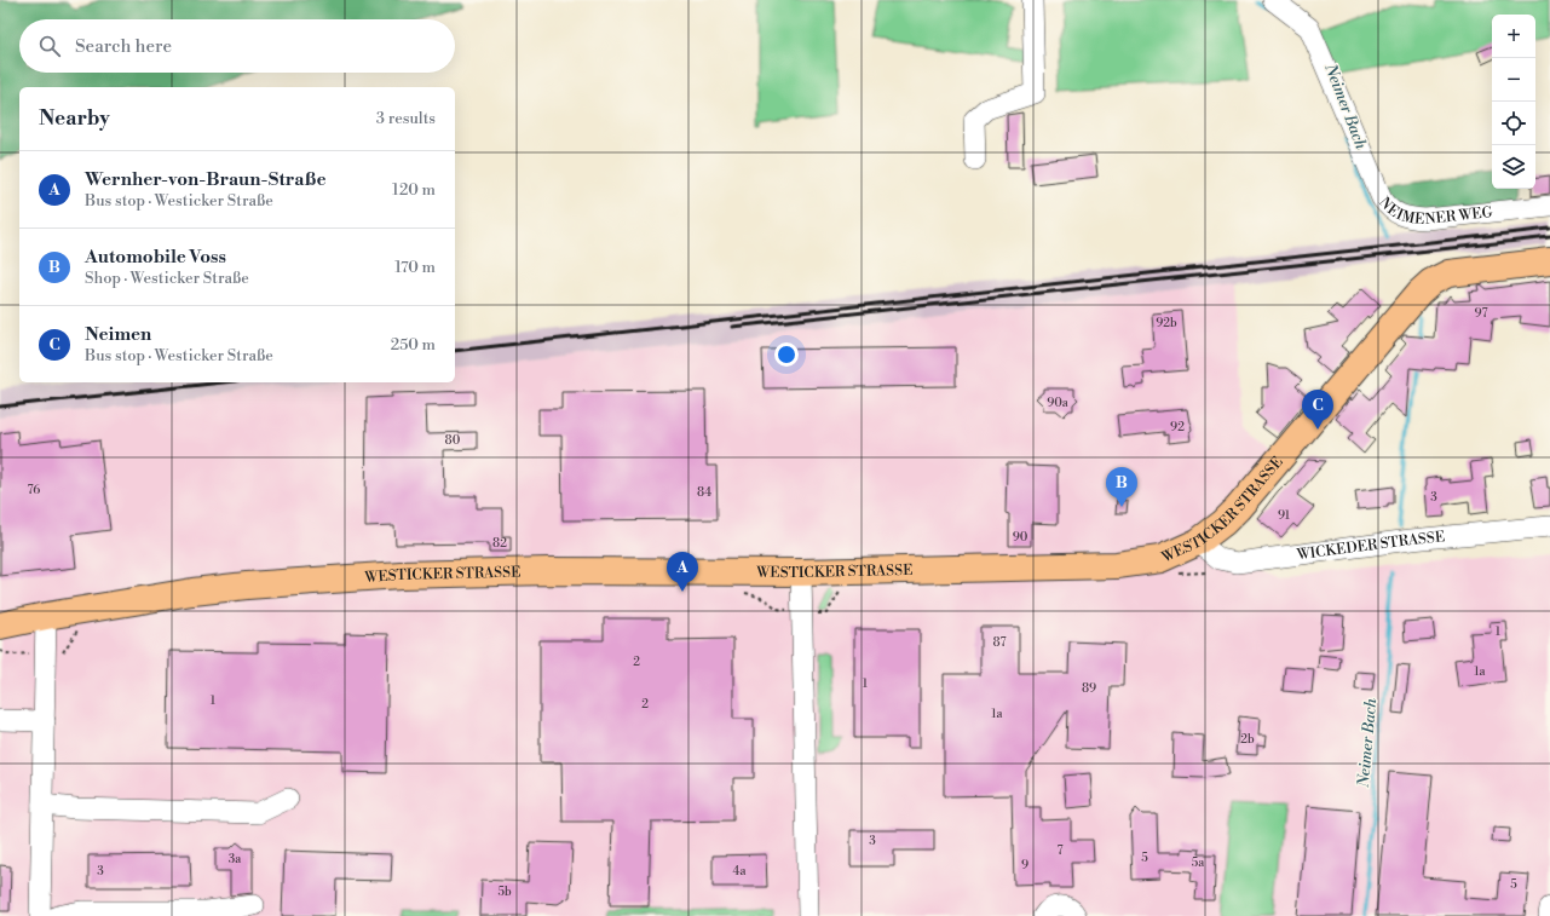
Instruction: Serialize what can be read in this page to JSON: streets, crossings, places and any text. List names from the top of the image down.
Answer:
{
  "streets": {
    "main road": ["WESTICKER STRASSE"],
    "street": ["NEIMENER WEG", "WICKEDER STRASSE"]
  },
  "crossings": [
    ["WESTICKER STRASSE", "WICKEDER STRASSE"]
  ],
  "water": ["Neimer Bach"],
  "house_numbers": [
    "97",
    "92b",
    "90a",
    "92",
    "80",
    "76",
    "84",
    "3",
    "91",
    "90",
    "82",
    "1",
    "87",
    "2",
    "1a",
    "1",
    "89",
    "1",
    "2",
    "1a",
    "2b",
    "3",
    "7",
    "5",
    "3a",
    "5a",
    "9",
    "3",
    "4a",
    "5",
    "5b"
  ],
  "page": {
    "map_buttons": ["+", "−"],
    "search": "Search here",
    "heading": ["Nearby", "3 results"],
    "list": [
      {
        "mark": "A",
        "name": "Wernher-von-Braun-Straße",
        "note": "Bus stop · Westicker Straße",
        "value": "120 m"
      },
      {
        "mark": "B",
        "name": "Automobile Voss",
        "note": "Shop · Westicker Straße",
        "value": "170 m"
      },
      {
        "mark": "C",
        "name": "Neimen",
        "note": "Bus stop · Westicker Straße",
        "value": "250 m"
      }
    ],
    "pins": ["C", "B", "A"]
  }
}
